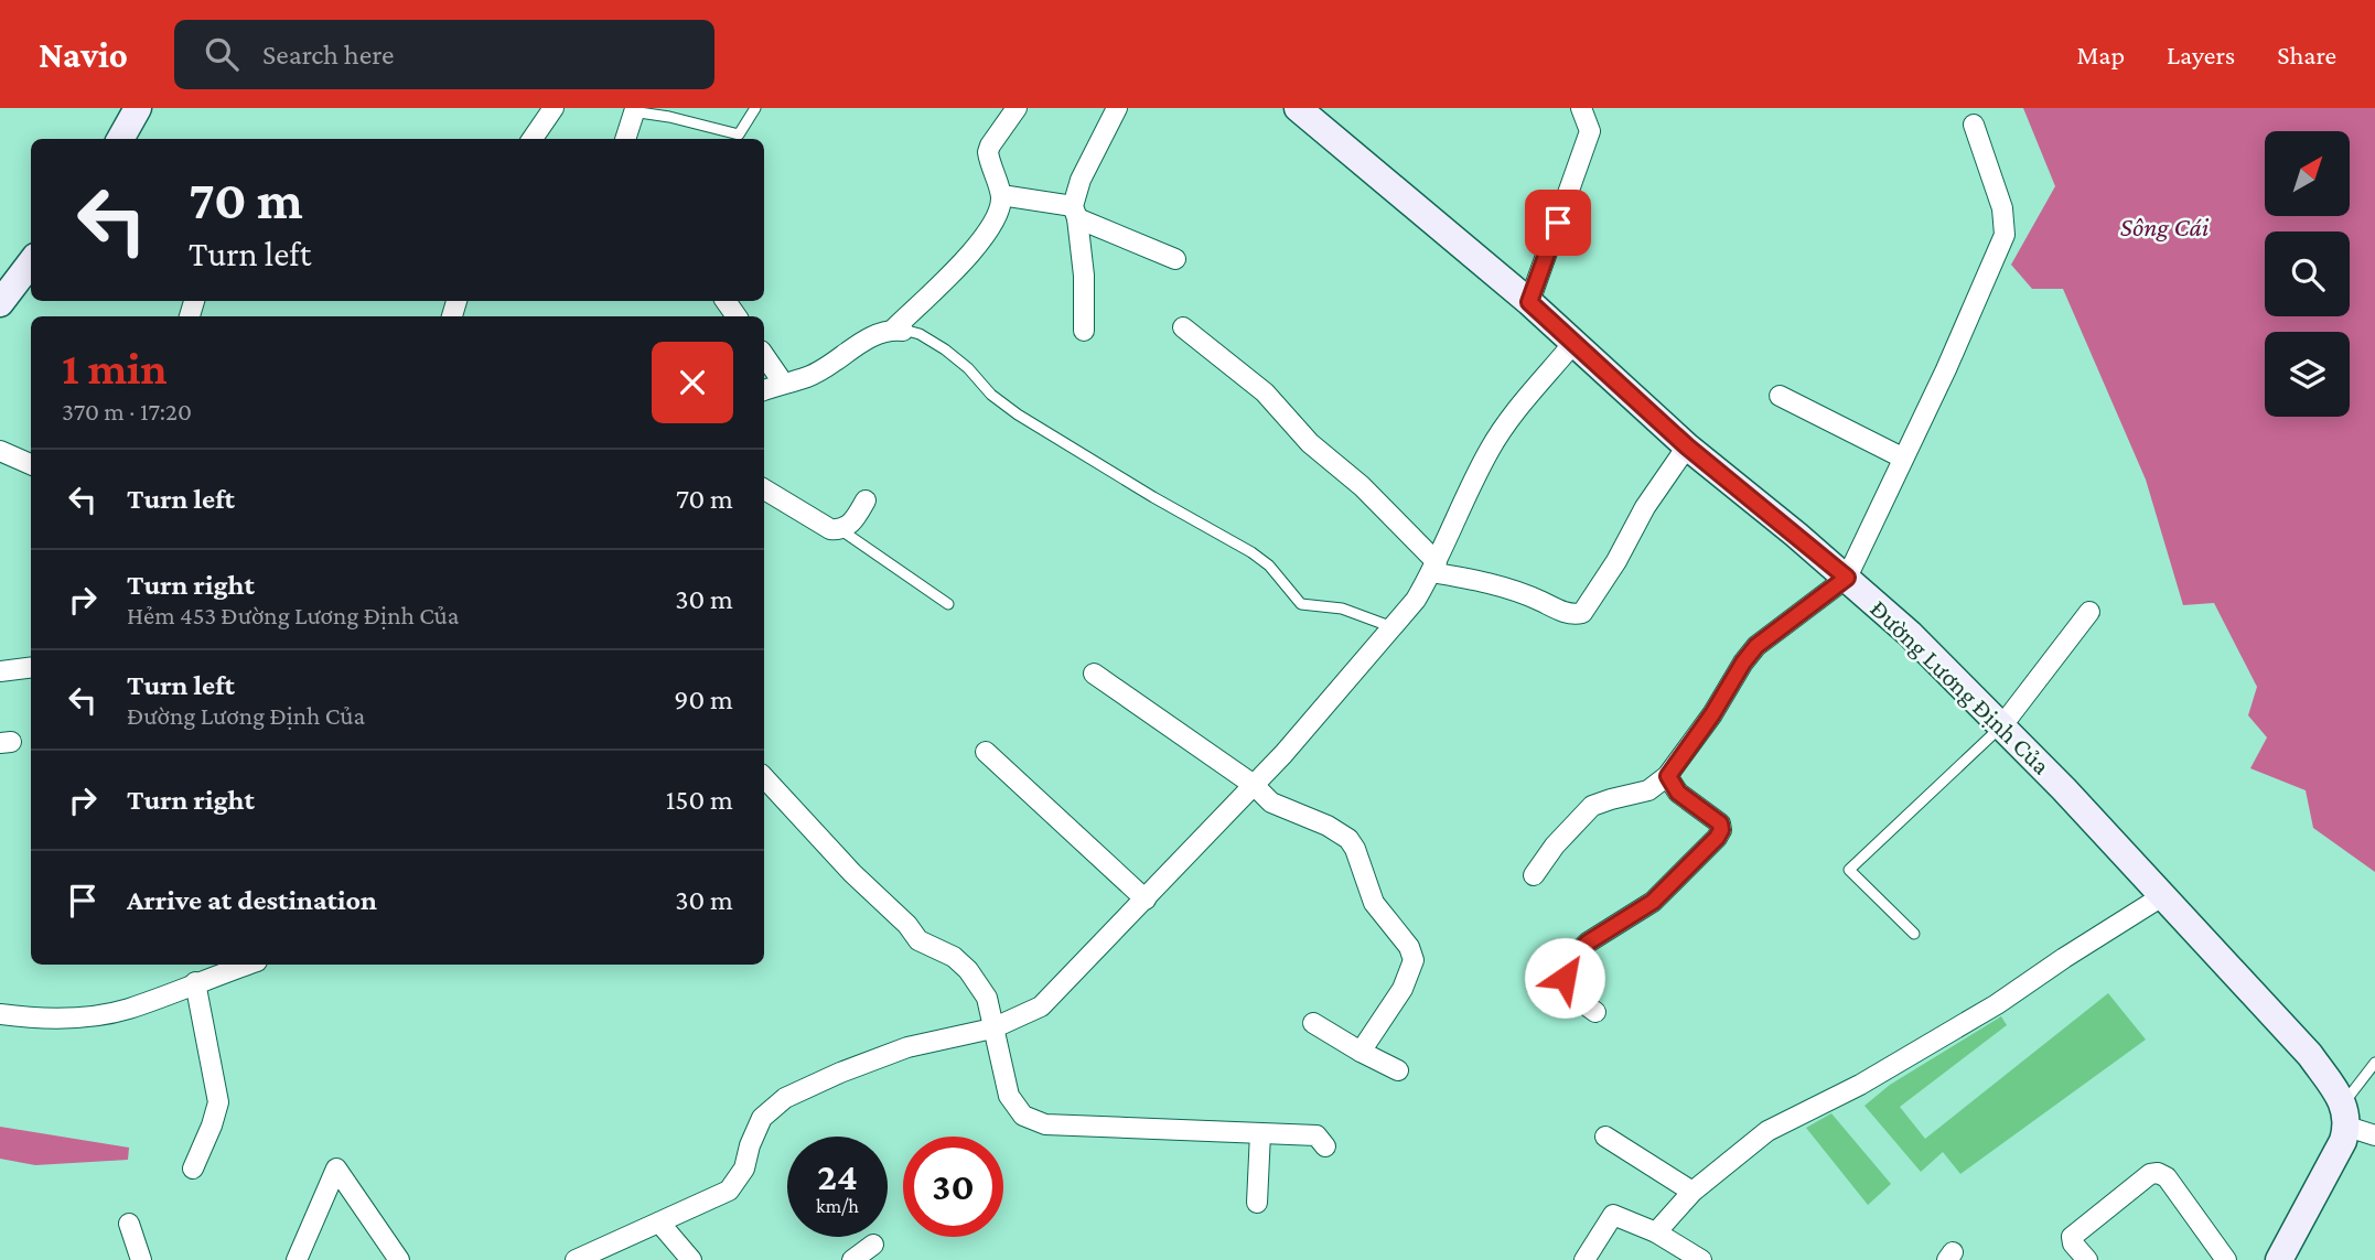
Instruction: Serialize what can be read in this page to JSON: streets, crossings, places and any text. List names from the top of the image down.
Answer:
{
  "streets": {
    "street": ["Đường Lương Định Của"]
  },
  "water": ["Sông Cái"],
  "north": "top right",
  "page": {
    "header": "Navio",
    "search": "Search here",
    "nav": ["Map", "Layers", "Share"],
    "turn": ["70 m", "Turn left"],
    "heading": ["1 min", "370 m · 17:20"],
    "list": [
      {
        "name": "Turn left",
        "value": "70 m"
      },
      {
        "name": "Turn right",
        "note": "Hẻm 453 Đường Lương Định Của",
        "value": "30 m"
      },
      {
        "name": "Turn left",
        "note": "Đường Lương Định Của",
        "value": "90 m"
      },
      {
        "name": "Turn right",
        "value": "150 m"
      },
      {
        "name": "Arrive at destination",
        "value": "30 m"
      }
    ],
    "speed": "24 km/h",
    "limit": "30"
  }
}
